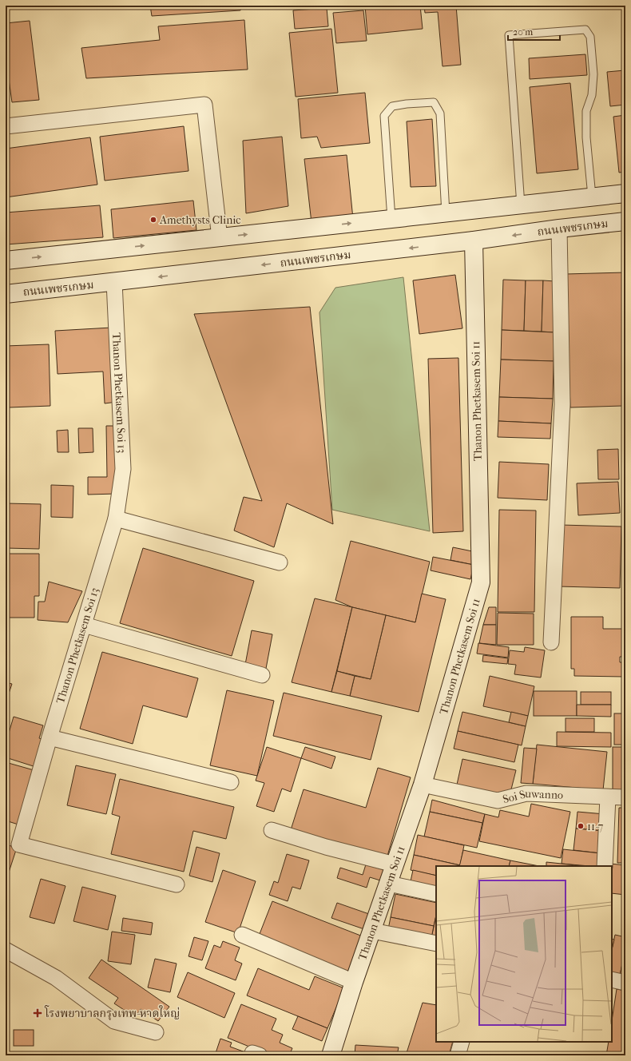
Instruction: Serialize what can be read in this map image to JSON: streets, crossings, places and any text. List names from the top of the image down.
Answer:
{
  "streets": {
    "main road": ["ถนนเพชรเกษม", "Thanon Phetkasem Soi 11"],
    "street": ["Thanon Phetkasem Soi 13", "Soi Suwanno"]
  },
  "crossings": [
    ["ถนนเพชรเกษม", "Thanon Phetkasem Soi 13"],
    ["ถนนเพชรเกษม", "Thanon Phetkasem Soi 11"],
    ["Thanon Phetkasem Soi 11", "Soi Suwanno"]
  ],
  "places": {
    "other": ["Amethysts Clinic", "11-7"],
    "health": ["โรงพยาบาลกรุงเทพ-หาดใหญ่"]
  },
  "scale_bar": "20 m"
}
